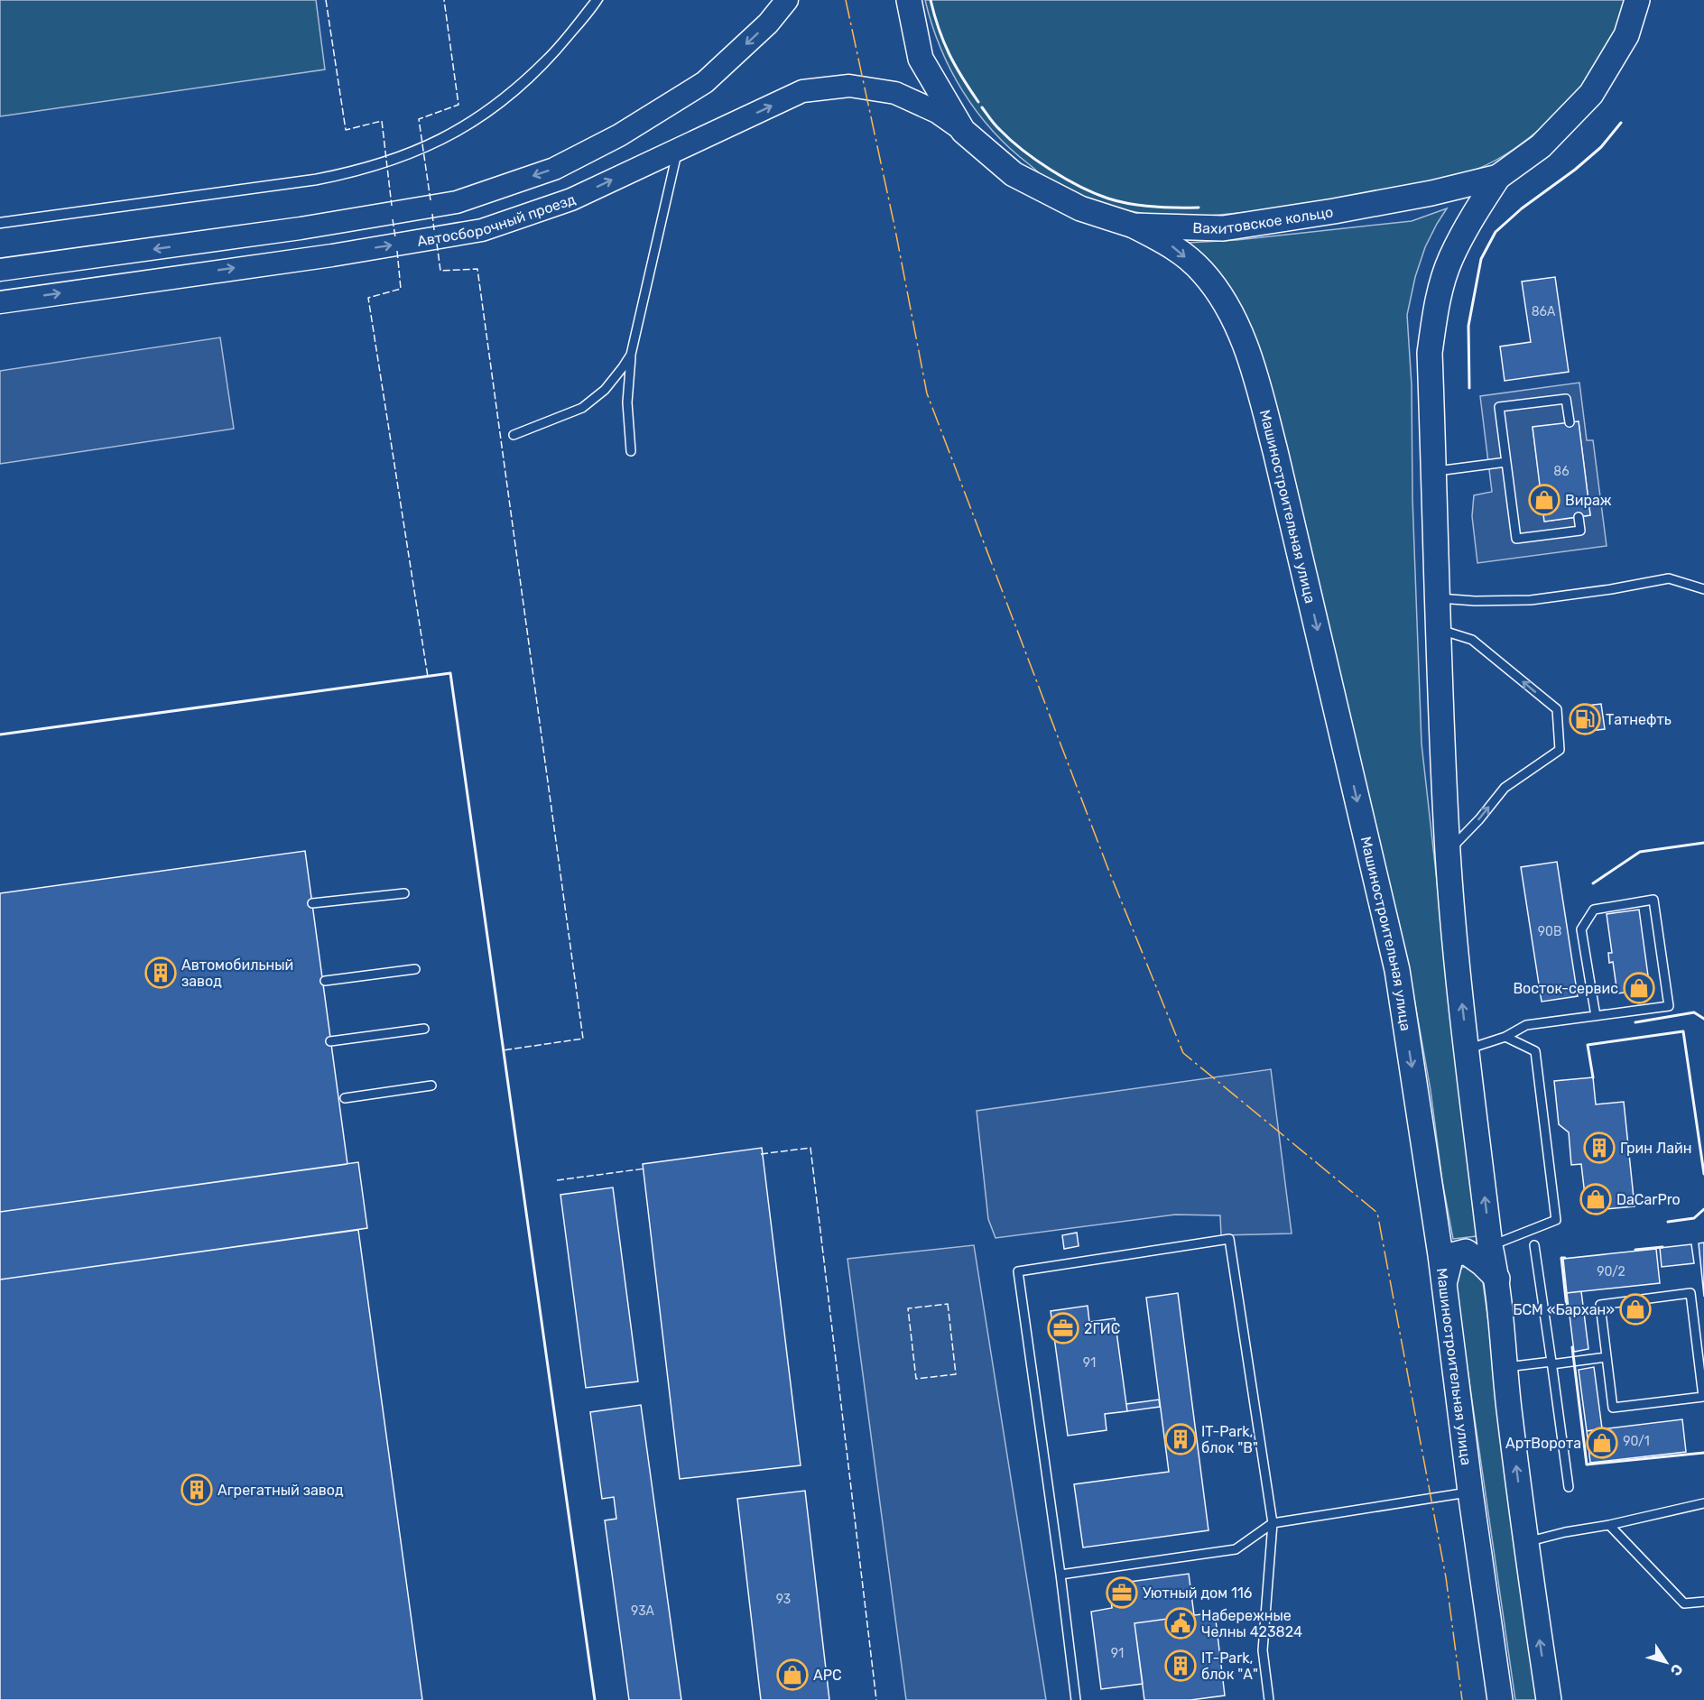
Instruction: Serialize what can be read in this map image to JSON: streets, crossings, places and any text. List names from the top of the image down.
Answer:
{
  "streets": {
    "main road": ["Вахитовское кольцо", "Машиностроительная улица"],
    "street": ["Автосборочный проезд"]
  },
  "crossings": [
    ["Автосборочный проезд", "Вахитовское кольцо"],
    ["Вахитовское кольцо", "Машиностроительная улица"]
  ],
  "places": {
    "shop": [
      "Вираж",
      "Восток-сервис",
      "DaCarPro",
      "БСМ «Бархан»",
      "АртВорота",
      "АРС"
    ],
    "fuel station": ["Татнефть"],
    "building": [
      "Автомобильный завод",
      "Грин Лайн",
      "IT-Park, блок \"В\"",
      "Агрегатный завод",
      "IT-Park, блок \"А\""
    ],
    "office": ["2ГИС", "Уютный дом 116"],
    "public building": ["Набережные Челны 423824"]
  },
  "house_numbers": [
    "86А",
    "86",
    "90В",
    "90/2",
    "91",
    "90/1",
    "93",
    "93А",
    "91"
  ],
  "north": "bottom right"
}
